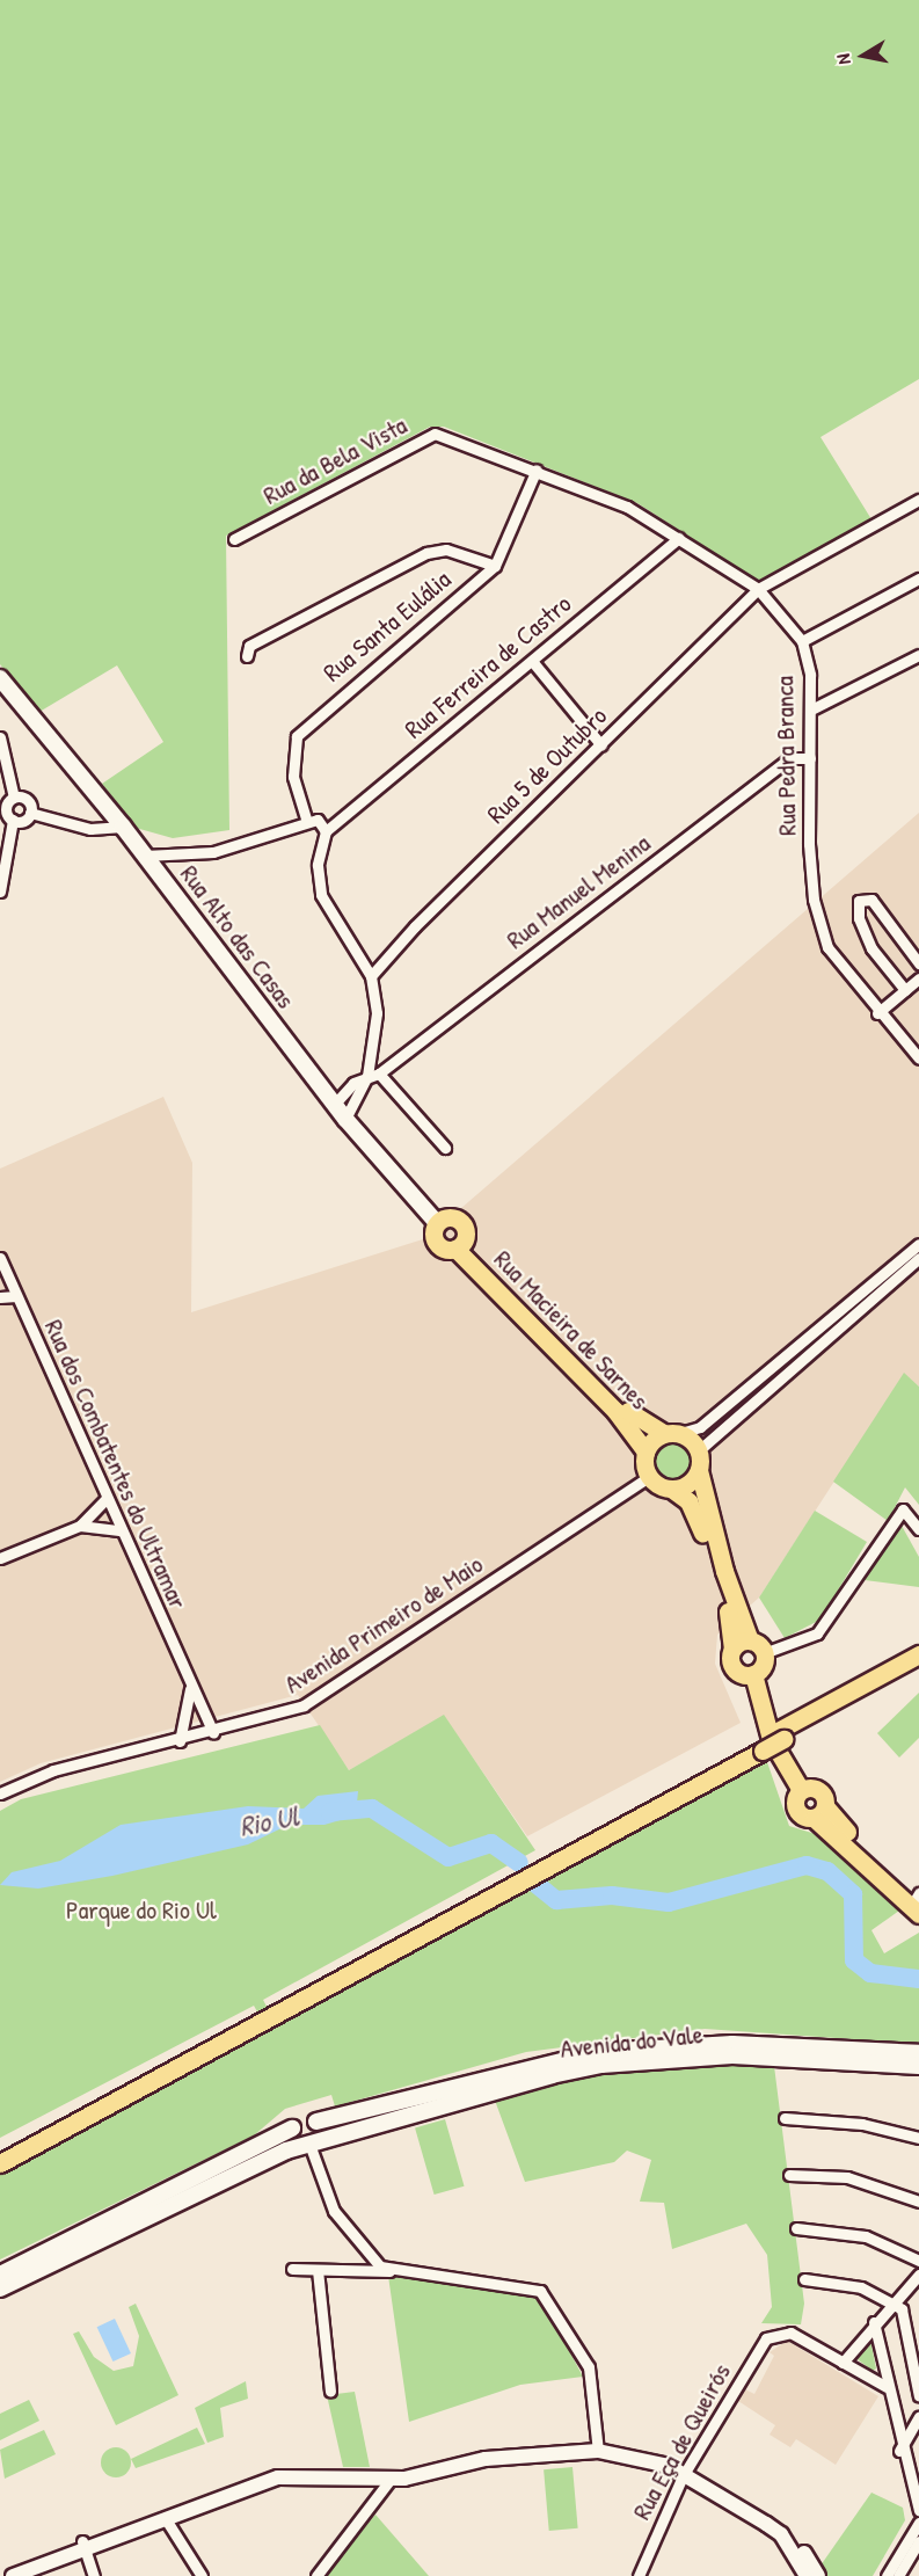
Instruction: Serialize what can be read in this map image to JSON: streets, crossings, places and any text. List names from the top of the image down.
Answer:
{
  "streets": {
    "main road": ["Rua Alto das Casas", "Rua Macieira de Sarnes", "Avenida do Vale"],
    "street": [
      "Rua da Bela Vista",
      "Rua Santa Eulália",
      "Rua Ferreira de Castro",
      "Rua Pedra Branca",
      "Rua 5 de Outubro",
      "Rua Manuel Menina",
      "Rua dos Combatentes do Ultramar",
      "Avenida Primeiro de Maio",
      "Rua Eça de Queirós"
    ]
  },
  "crossings": [
    ["Rua da Bela Vista", "Rua Santa Eulália"],
    ["Rua da Bela Vista", "Rua Pedra Branca"],
    ["Rua Santa Eulália", "Rua Pedra Branca"],
    ["Rua Ferreira de Castro", "Rua Pedra Branca"],
    ["Rua Pedra Branca", "Rua 5 de Outubro"],
    ["Rua Pedra Branca", "Rua Manuel Menina"],
    ["Rua Macieira de Sarnes", "Avenida Primeiro de Maio"],
    ["Rua dos Combatentes do Ultramar", "Avenida Primeiro de Maio"]
  ],
  "water": ["Rio Ul"],
  "parks": ["Parque do Rio Ul"],
  "north": "left"
}
